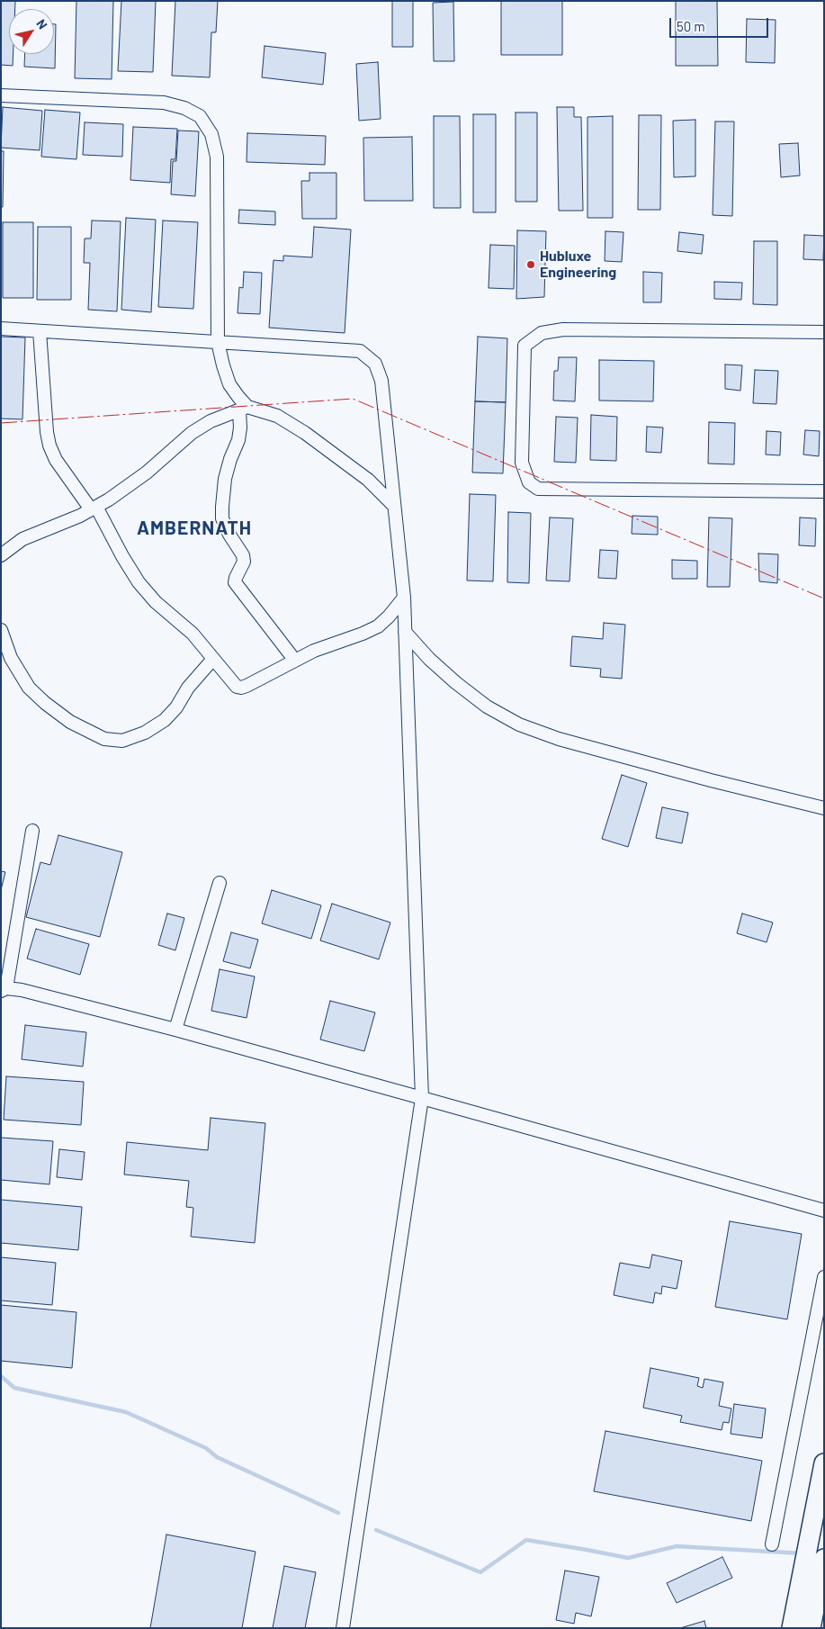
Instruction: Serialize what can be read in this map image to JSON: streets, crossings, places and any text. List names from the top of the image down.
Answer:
{
  "districts": ["AMBERNATH"],
  "places": ["Hubluxe Engineering"],
  "scale_bar": "50 m",
  "north": "top right"
}
